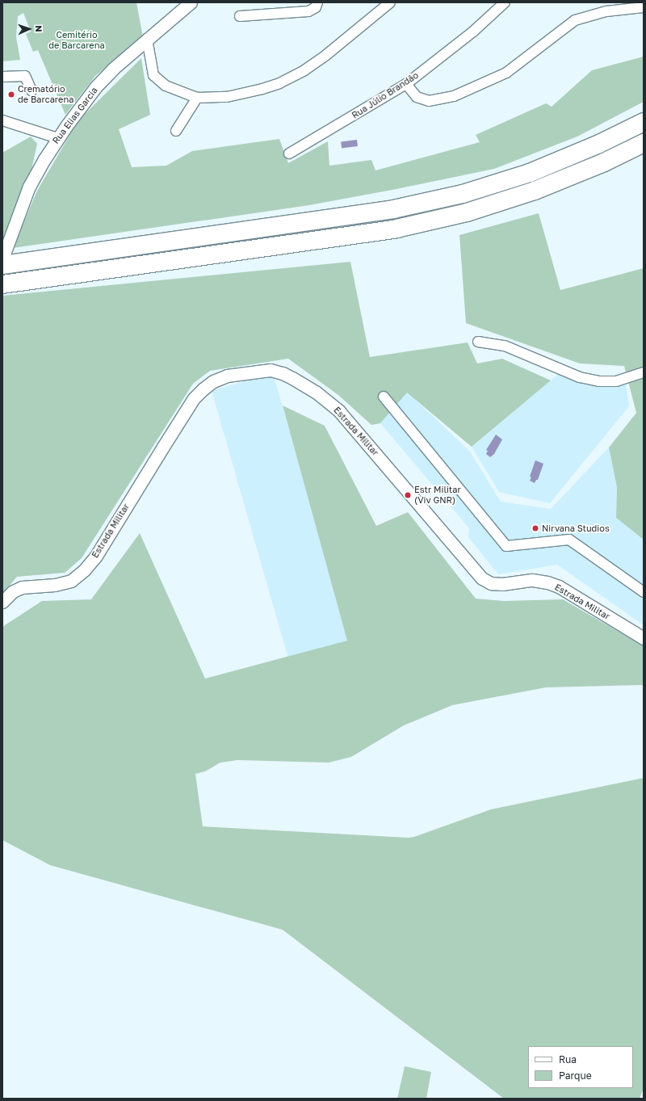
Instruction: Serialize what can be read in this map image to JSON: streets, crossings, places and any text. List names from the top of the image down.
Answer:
{
  "streets": {
    "street": ["Rua Júlio Brandão", "Rua Elias Garcia", "Estrada Militar"]
  },
  "parks": ["Cemitério de Barcarena"],
  "places": ["Crematório de Barcarena", "Estr Militar (Viv GNR)", "Nirvana Studios"],
  "legend": ["Rua", "Parque"],
  "north": "right"
}
